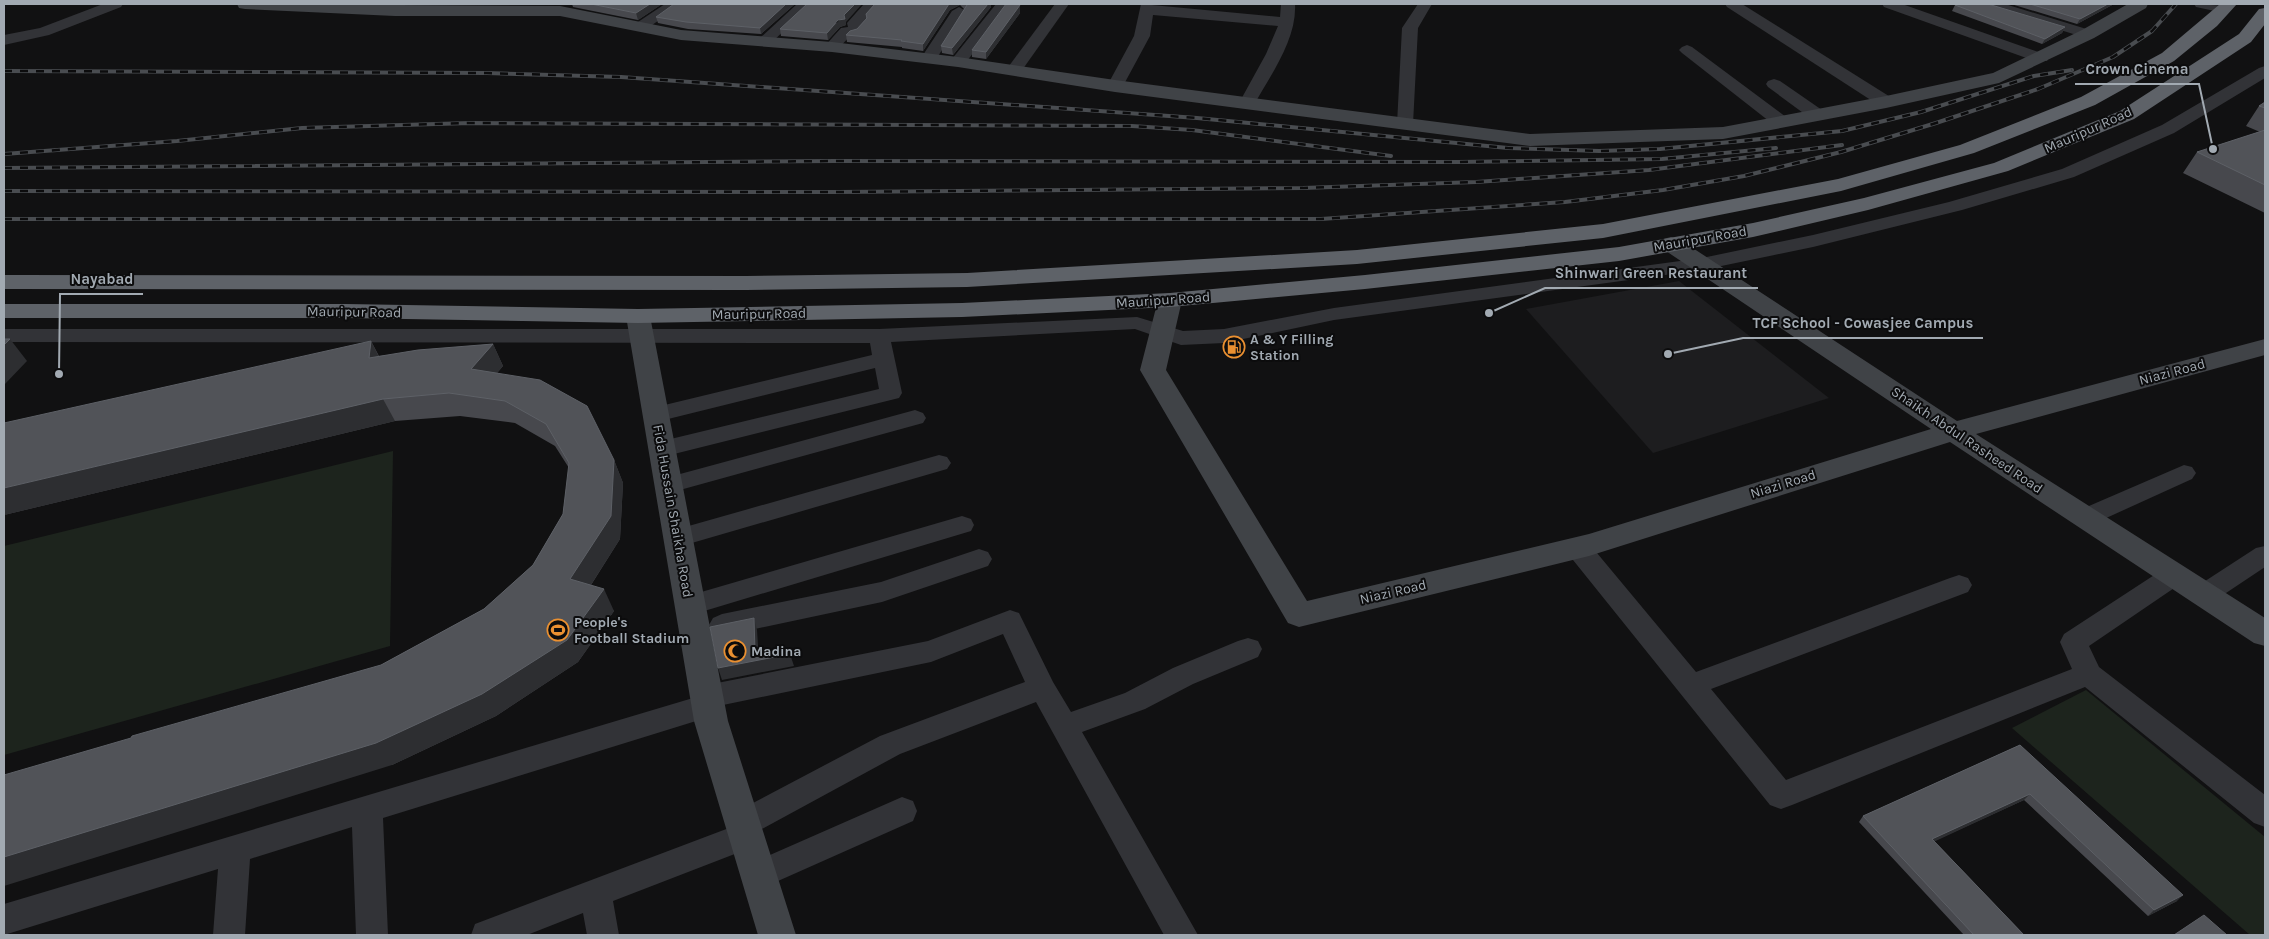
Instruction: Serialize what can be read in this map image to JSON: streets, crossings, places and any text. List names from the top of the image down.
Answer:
{
  "streets": {
    "highway": ["Mauripur Road"],
    "street": ["Niazi Road", "Shaikh Abdul Rasheed Road", "Fida Hussain Shaikha Road"]
  },
  "crossings": [
    ["Mauripur Road", "Shaikh Abdul Rasheed Road"],
    ["Mauripur Road", "Fida Hussain Shaikha Road"],
    ["Niazi Road", "Shaikh Abdul Rasheed Road"]
  ],
  "places": {
    "other": [
      "Crown Cinema",
      "Shinwari Green Restaurant",
      "TCF School - Cowasjee Campus",
      "Nayabad"
    ],
    "fuel station": ["A & Y Filling Station"],
    "sports": ["People's Football Stadium"],
    "mosque": ["Madina"]
  }
}
